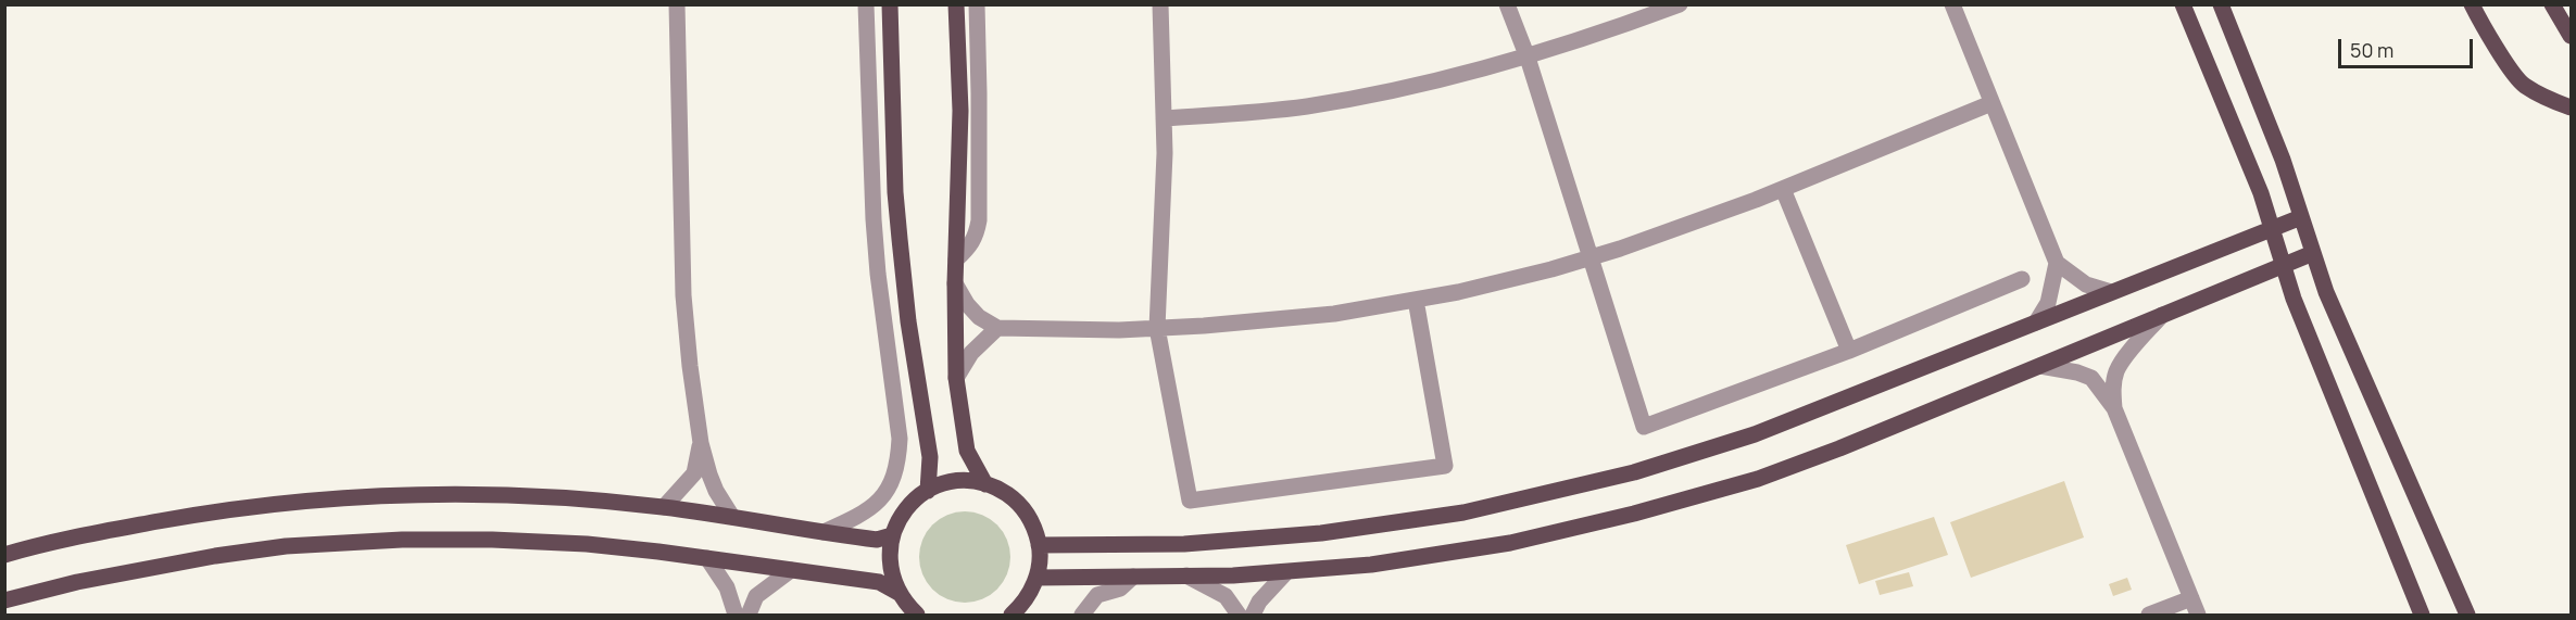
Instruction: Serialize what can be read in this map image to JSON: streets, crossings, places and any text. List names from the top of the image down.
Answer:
{
  "scale_bar": "50 m"
}
